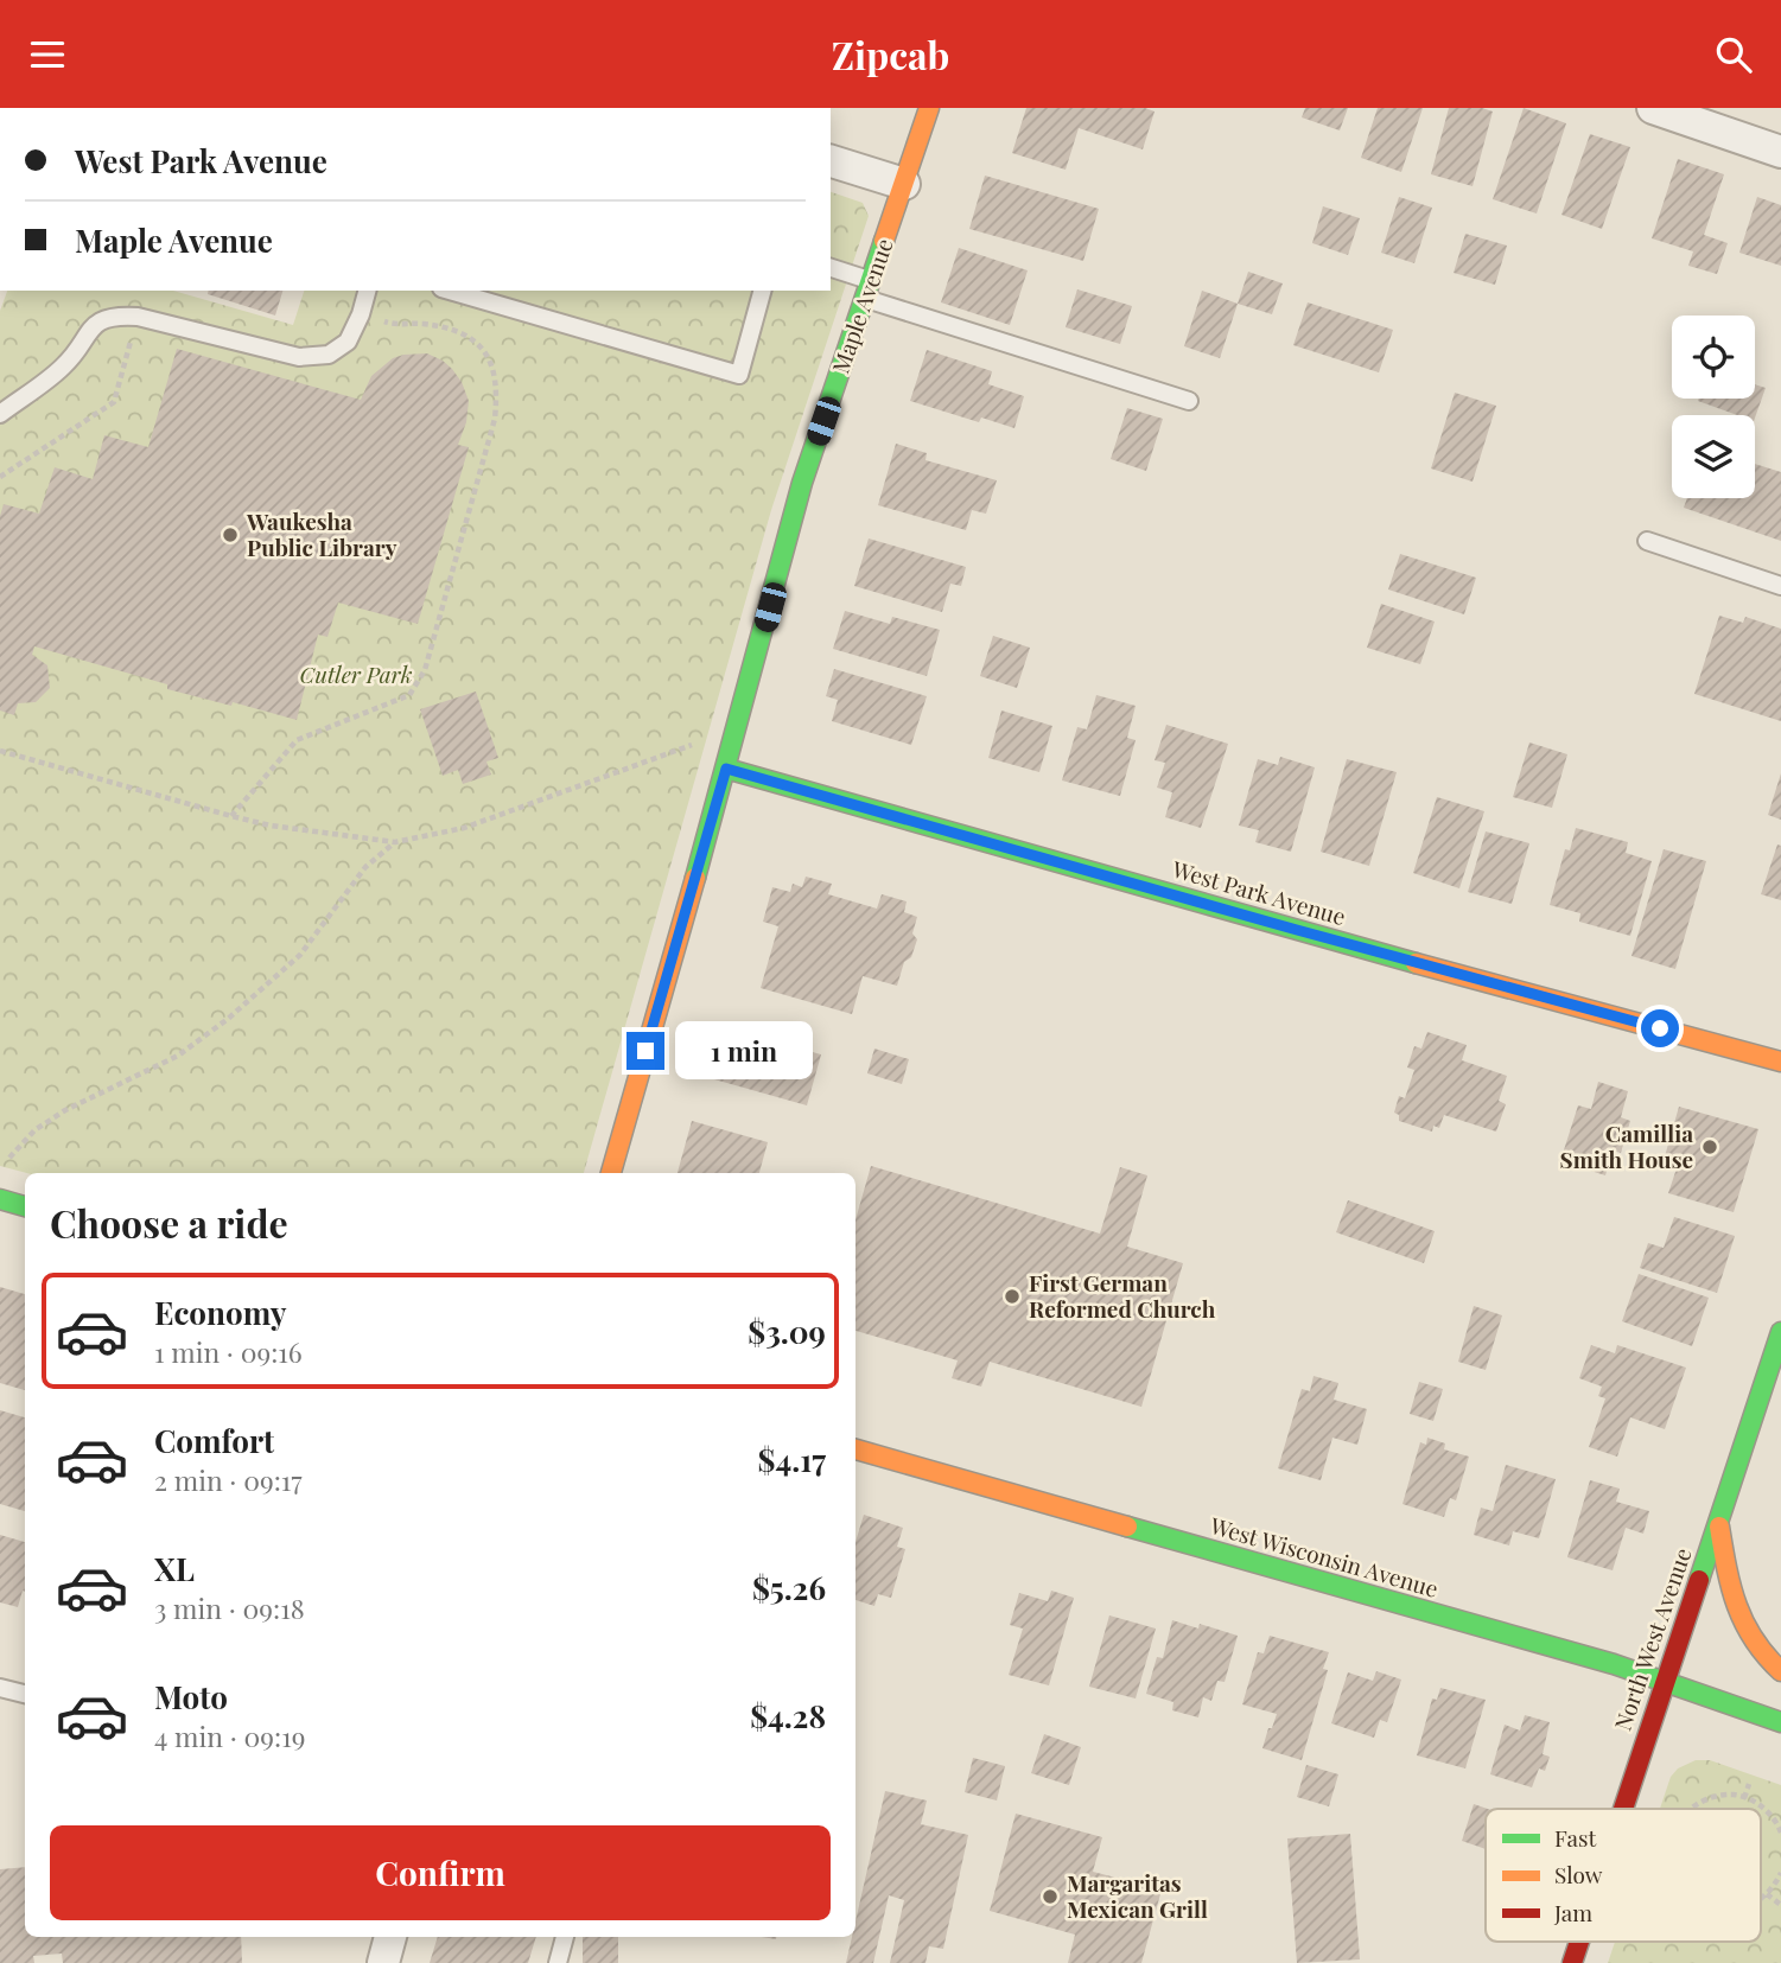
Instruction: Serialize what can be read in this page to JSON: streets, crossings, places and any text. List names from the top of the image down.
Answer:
{
  "streets": {
    "street": [
      "Maple Avenue",
      "West Park Avenue",
      "West Wisconsin Avenue",
      "North West Avenue"
    ]
  },
  "crossings": [
    ["Maple Avenue", "West Park Avenue"],
    ["West Wisconsin Avenue", "North West Avenue"]
  ],
  "parks": ["Cutler Park"],
  "places": [
    "Waukesha Public Library",
    "Camillia Smith House",
    "First German Reformed Church",
    "Margaritas Mexican Grill"
  ],
  "legend": ["Fast", "Slow", "Jam"],
  "page": {
    "header": "Zipcab",
    "banner": ["West Park Avenue", "Maple Avenue"],
    "bubble": "1 min",
    "heading": "Choose a ride",
    "list": [
      {
        "name": "Economy",
        "note": "1 min · 09:16",
        "value": "$3.09"
      },
      {
        "name": "Comfort",
        "note": "2 min · 09:17",
        "value": "$4.17"
      },
      {
        "name": "XL",
        "note": "3 min · 09:18",
        "value": "$5.26"
      },
      {
        "name": "Moto",
        "note": "4 min · 09:19",
        "value": "$4.28"
      }
    ],
    "buttons": "Confirm"
  }
}
